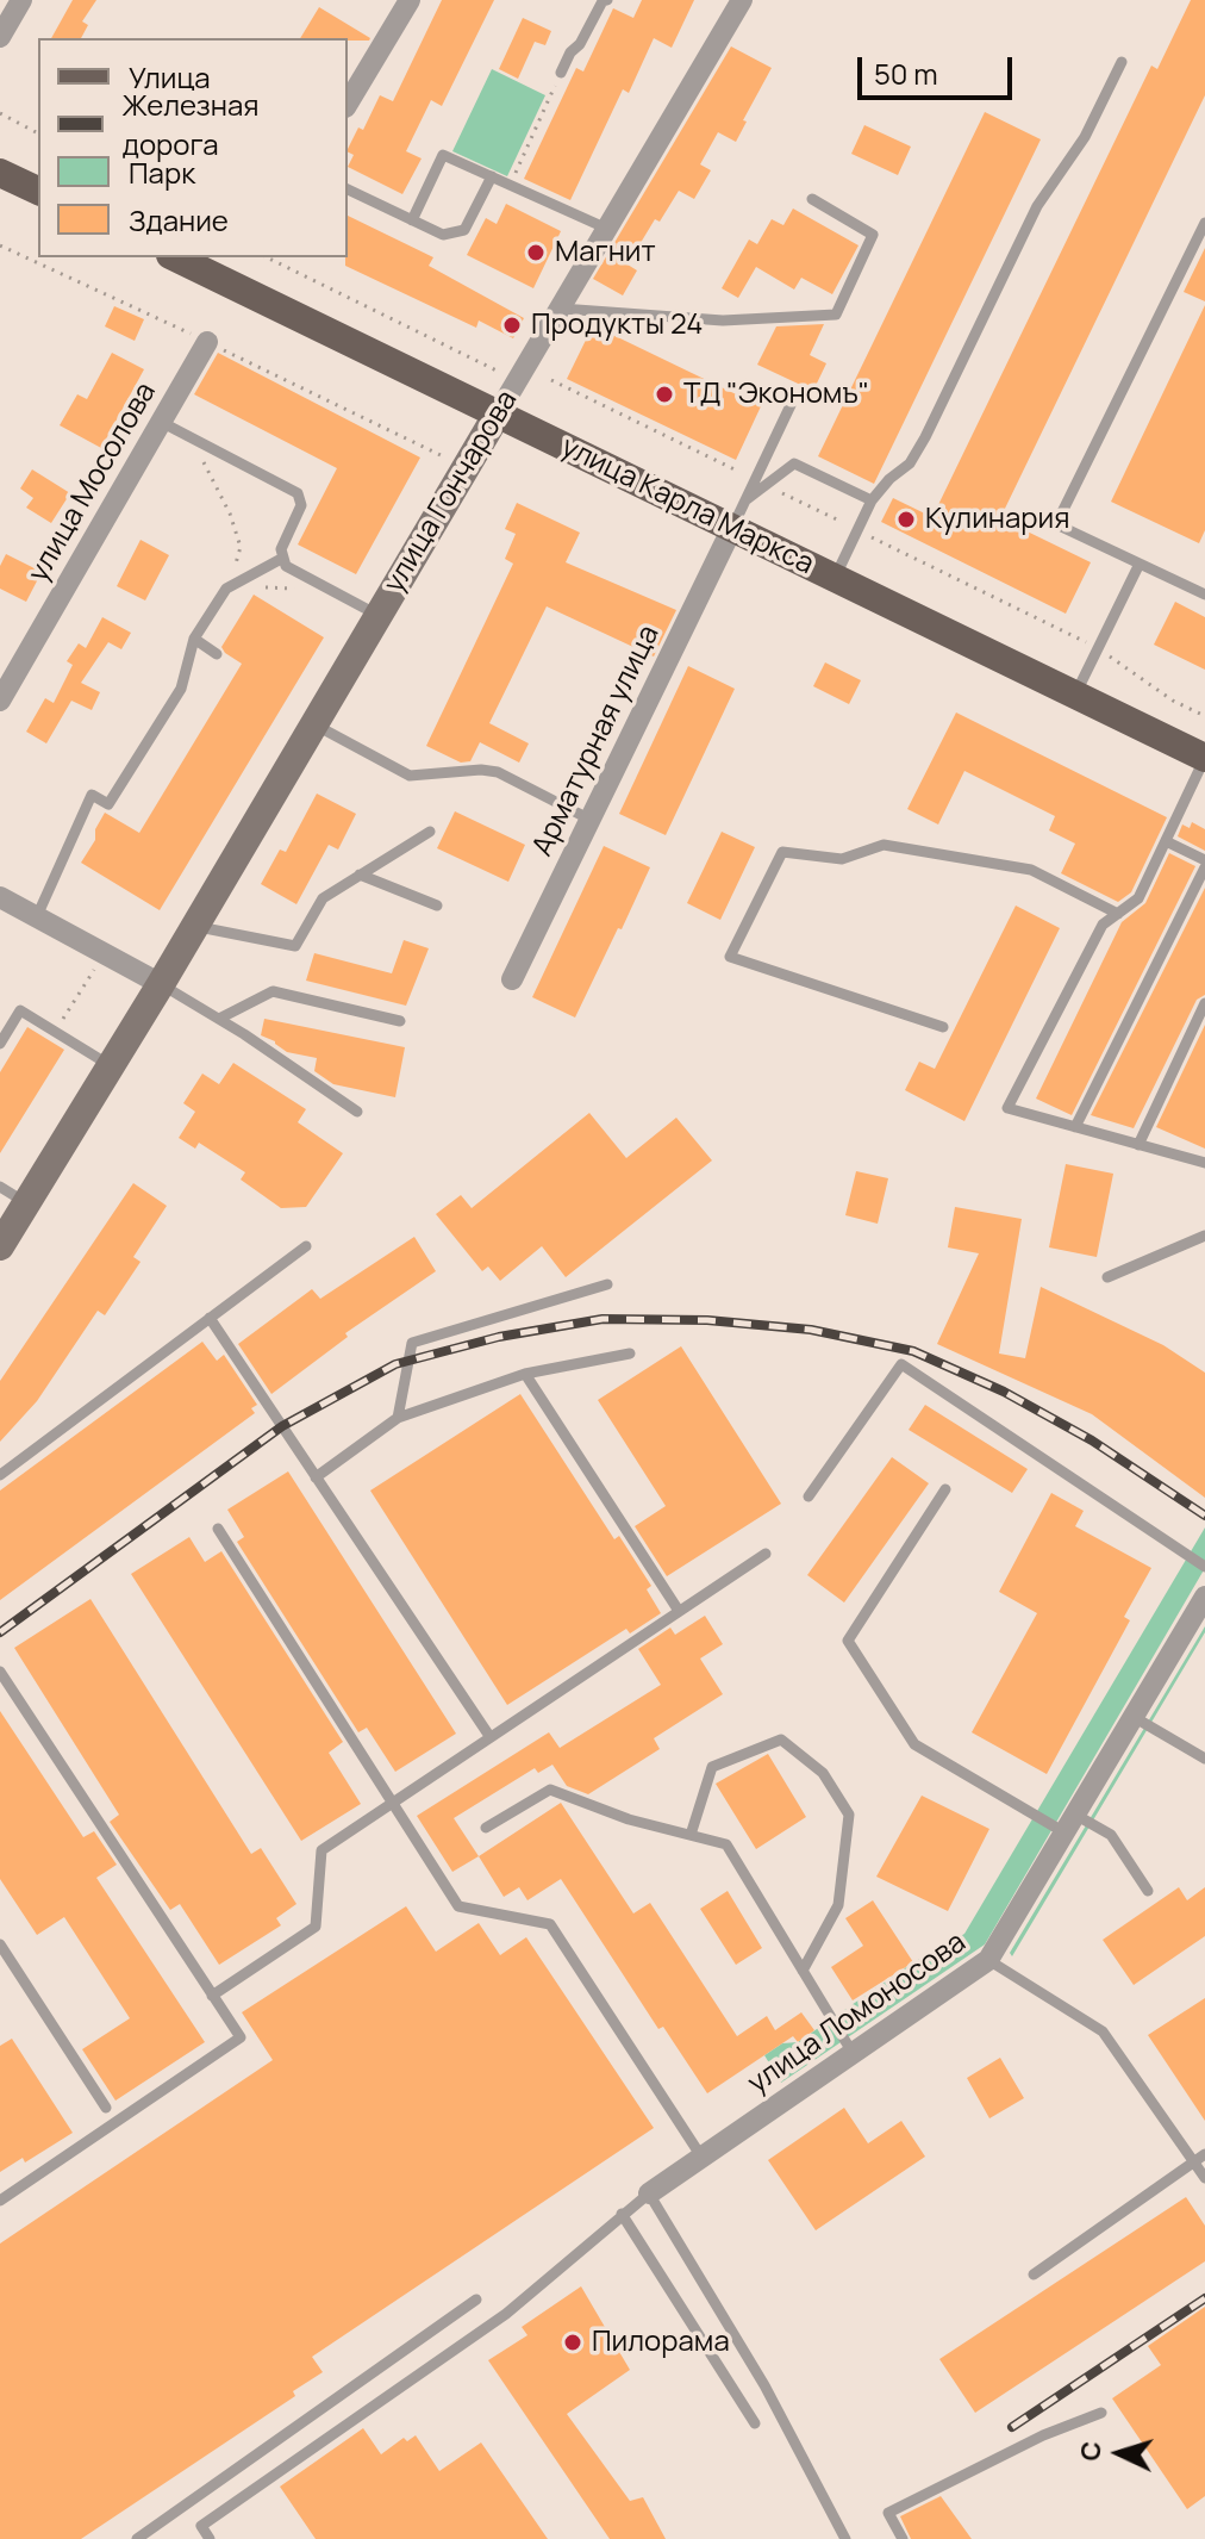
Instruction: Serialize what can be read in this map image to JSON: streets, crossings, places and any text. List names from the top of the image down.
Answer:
{
  "streets": {
    "main road": ["улица Карла Маркса"],
    "street": [
      "улица Мосолова",
      "улица Гончарова",
      "Арматурная улица",
      "улица Ломоносова"
    ]
  },
  "crossings": [
    ["улица Гончарова", "улица Карла Маркса"],
    ["улица Карла Маркса", "Арматурная улица"]
  ],
  "places": [
    "Магнит",
    "Продукты 24",
    "ТД \"Экономъ\"",
    "Кулинария",
    "Пилорама"
  ],
  "legend": [
    "Улица",
    "Железная дорога",
    "Парк",
    "Здание"
  ],
  "scale_bar": "50 m",
  "north": "left"
}
